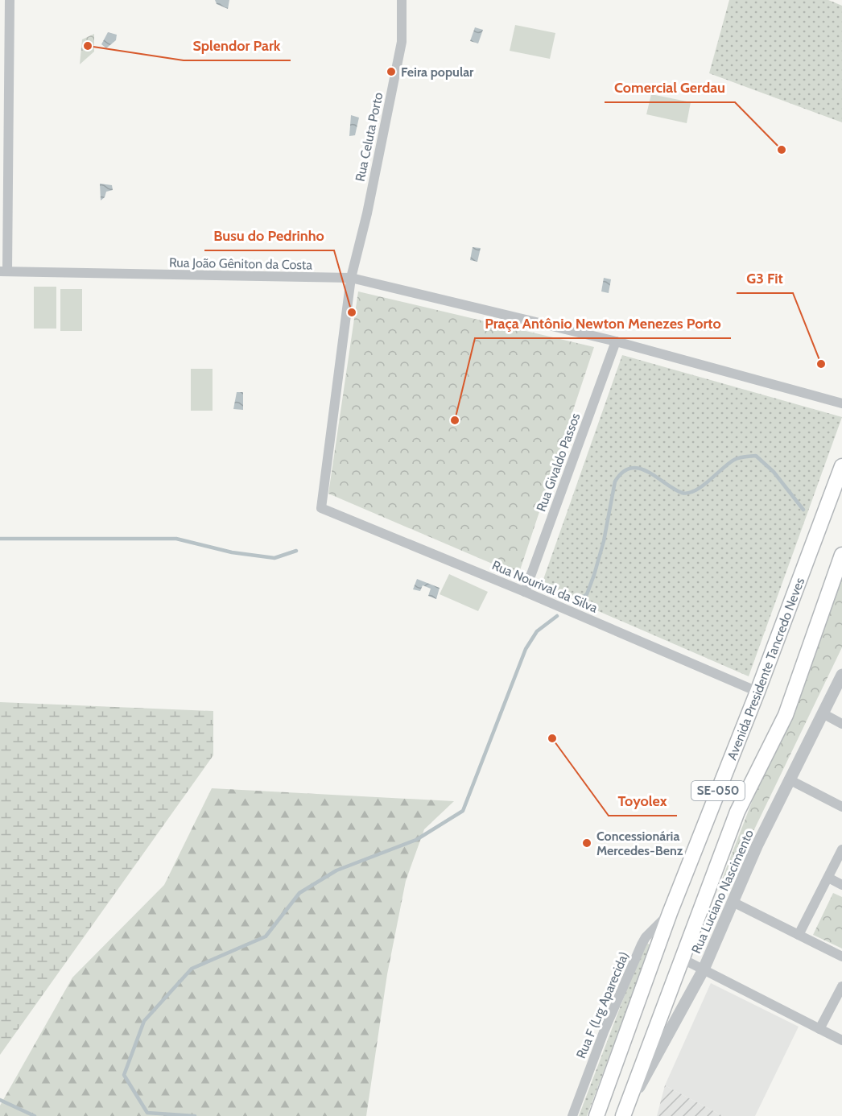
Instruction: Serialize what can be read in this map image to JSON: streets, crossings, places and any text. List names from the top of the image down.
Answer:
{
  "streets": {
    "main road": ["Avenida Presidente Tancredo Neves", "SE-050"],
    "street": [
      "Rua Celuta Porto",
      "Rua João Gêniton da Costa",
      "Rua Givaldo Passos",
      "Rua Nourival da Silva",
      "Rua Luciano Nascimento",
      "Rua F (Lrg Aparecida)"
    ]
  },
  "crossings": [
    ["Rua Celuta Porto", "Rua João Gêniton da Costa"],
    ["Rua Celuta Porto", "Rua Nourival da Silva"],
    ["Rua João Gêniton da Costa", "Rua Givaldo Passos"],
    ["Rua Givaldo Passos", "Rua Nourival da Silva"],
    ["Rua Nourival da Silva", "Avenida Presidente Tancredo Neves"],
    ["Avenida Presidente Tancredo Neves", "Rua F (Lrg Aparecida)"],
    ["SE-050", "Rua Luciano Nascimento"]
  ],
  "places": [
    "Splendor Park",
    "Feira popular",
    "Comercial Gerdau",
    "Busu do Pedrinho",
    "G3 Fit",
    "Praça Antônio Newton Menezes Porto",
    "Toyolex",
    "Concessionária Mercedes-Benz"
  ]
}
